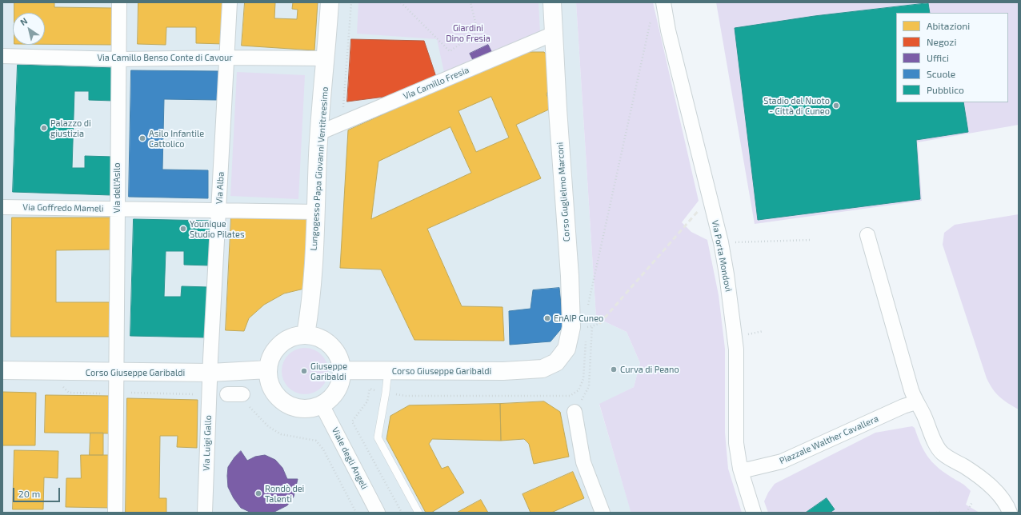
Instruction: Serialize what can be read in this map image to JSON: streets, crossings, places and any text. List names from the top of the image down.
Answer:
{
  "streets": {
    "street": [
      "Via Camillo Benso Conte di Cavour",
      "Via Camillo Fresia",
      "Lungogesso Papa Giovanni Ventitreesimo",
      "Via dell'Asilo",
      "Via Alba",
      "Corso Guglielmo Marconi",
      "Via Goffredo Mameli",
      "Via Porta Mondovì",
      "Corso Giuseppe Garibaldi",
      "Piazzale Walther Cavallera",
      "Via Luigi Gallo",
      "Viale degli Angeli"
    ]
  },
  "crossings": [
    ["Via Camillo Benso Conte di Cavour", "Lungogesso Papa Giovanni Ventitreesimo"],
    ["Via Camillo Benso Conte di Cavour", "Via dell'Asilo"],
    ["Via Camillo Benso Conte di Cavour", "Via Alba"],
    ["Via Camillo Fresia", "Lungogesso Papa Giovanni Ventitreesimo"],
    ["Via Camillo Fresia", "Corso Guglielmo Marconi"],
    ["Lungogesso Papa Giovanni Ventitreesimo", "Via Goffredo Mameli"],
    ["Lungogesso Papa Giovanni Ventitreesimo", "Corso Giuseppe Garibaldi"],
    ["Lungogesso Papa Giovanni Ventitreesimo", "Viale degli Angeli"],
    ["Via dell'Asilo", "Via Goffredo Mameli"],
    ["Via dell'Asilo", "Corso Giuseppe Garibaldi"],
    ["Via Alba", "Via Goffredo Mameli"],
    ["Via Alba", "Corso Giuseppe Garibaldi"],
    ["Via Alba", "Via Luigi Gallo"],
    ["Corso Guglielmo Marconi", "Corso Giuseppe Garibaldi"],
    ["Via Porta Mondovì", "Piazzale Walther Cavallera"],
    ["Corso Giuseppe Garibaldi", "Via Luigi Gallo"],
    ["Corso Giuseppe Garibaldi", "Viale degli Angeli"]
  ],
  "parks": ["Giardini Dino Fresia"],
  "places": [
    "Stadio del Nuoto - Città di Cuneo",
    "Palazzo di giustizia",
    "Asilo Infantile Cattolico",
    "Younique Studio Pilates",
    "EnAIP Cuneo",
    "Curva di Peano",
    "Giuseppe Garibaldi",
    "Rondò dei Talenti"
  ],
  "legend": [
    "Abitazioni",
    "Negozi",
    "Uffici",
    "Scuole",
    "Pubblico"
  ],
  "scale_bar": "20 m",
  "north": "top left"
}
